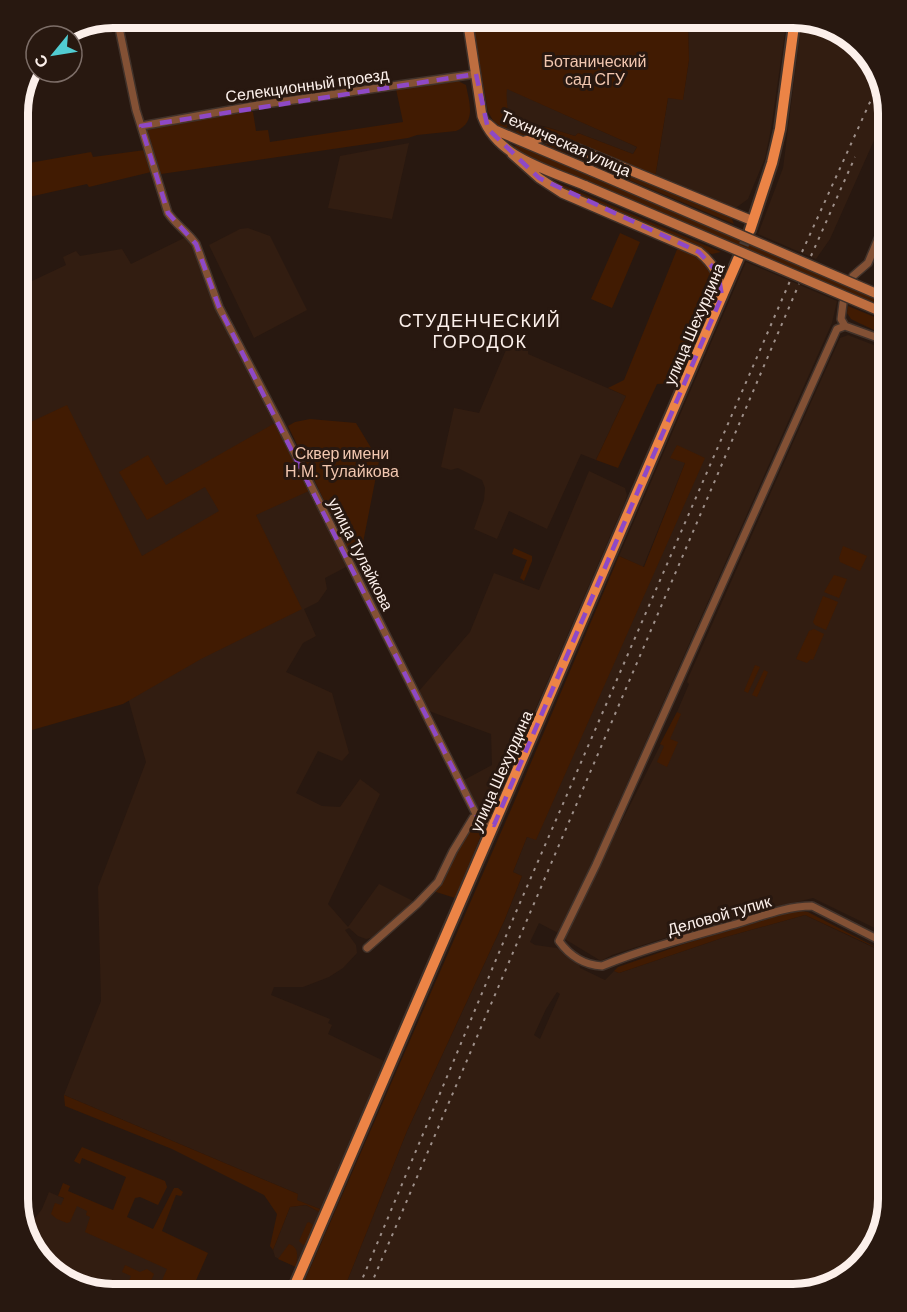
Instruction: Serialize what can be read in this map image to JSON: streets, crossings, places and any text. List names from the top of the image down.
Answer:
{
  "streets": {
    "main road": ["Техническая улица", "улица Шехурдина"],
    "street": ["Селекционный проезд", "улица Тулайкова", "Деловой тупик"]
  },
  "crossings": [
    ["Селекционный проезд", "улица Тулайкова"]
  ],
  "districts": ["СТУДЕНЧЕСКИЙ ГОРОДОК"],
  "parks": ["Ботанический сад СГУ", "Сквер имени Н.М. Тулайкова"],
  "north": "bottom left"
}
